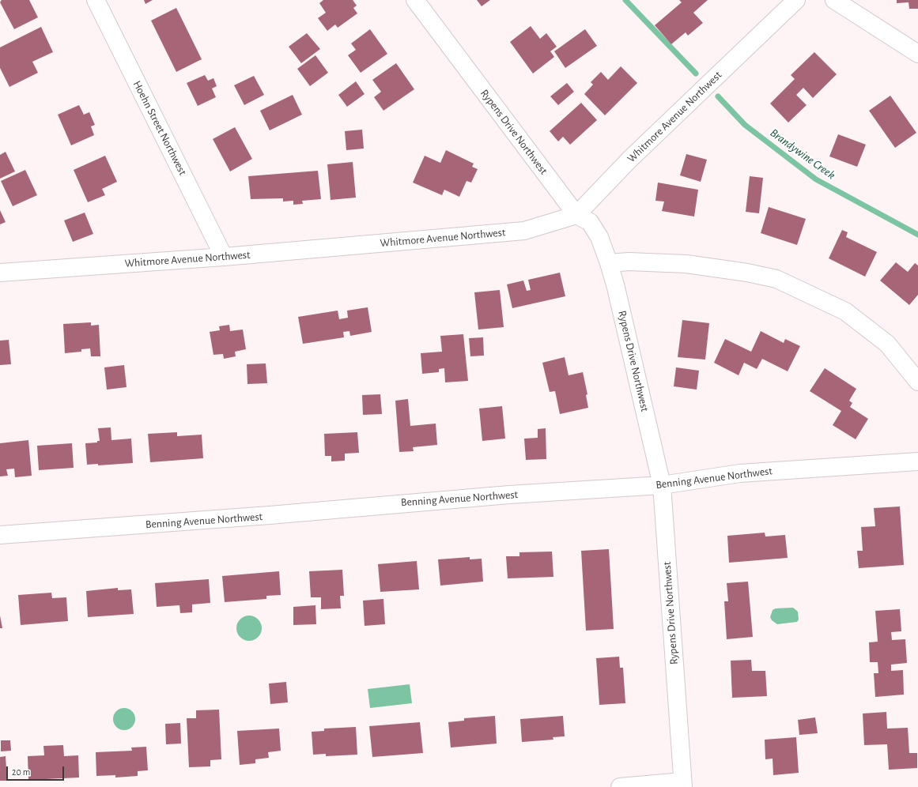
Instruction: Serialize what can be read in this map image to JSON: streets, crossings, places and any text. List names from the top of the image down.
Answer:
{
  "streets": {
    "street": [
      "Whitmore Avenue Northwest",
      "Hoehn Street Northwest",
      "Rypens Drive Northwest",
      "Benning Avenue Northwest"
    ]
  },
  "crossings": [
    ["Whitmore Avenue Northwest", "Hoehn Street Northwest"],
    ["Whitmore Avenue Northwest", "Rypens Drive Northwest"],
    ["Rypens Drive Northwest", "Benning Avenue Northwest"]
  ],
  "water": ["Brandywine Creek"],
  "scale_bar": "20 m"
}
